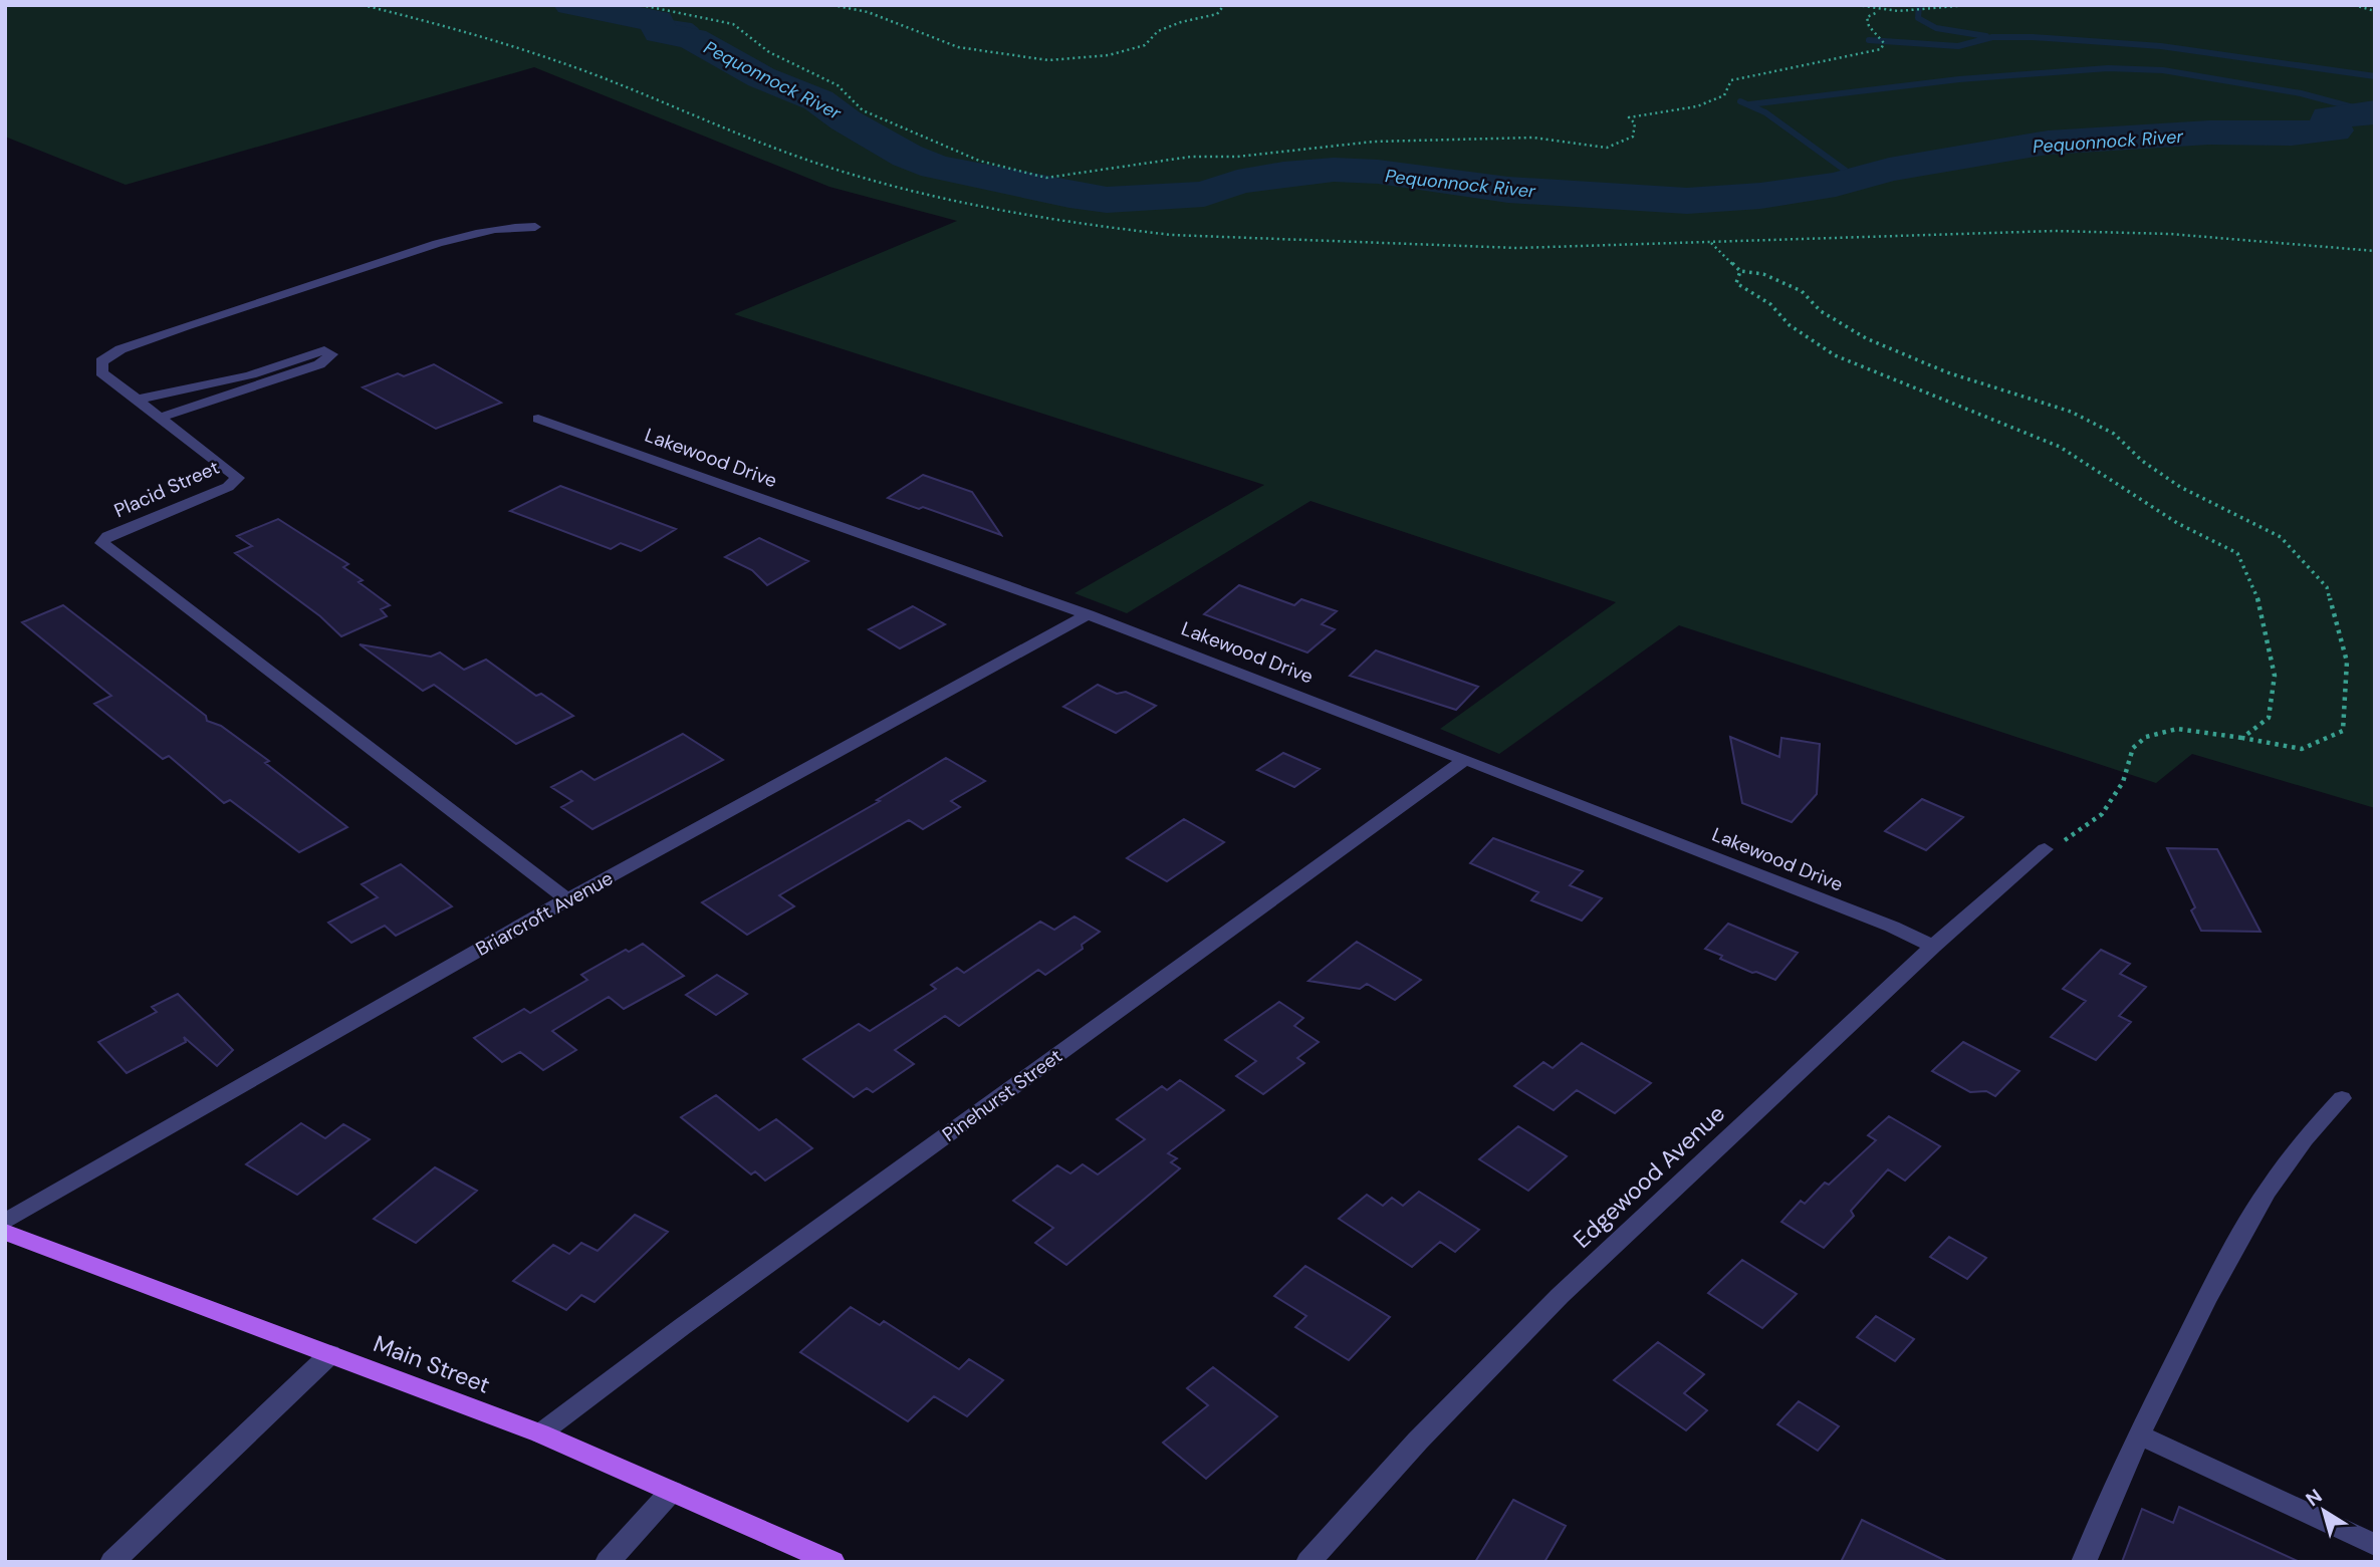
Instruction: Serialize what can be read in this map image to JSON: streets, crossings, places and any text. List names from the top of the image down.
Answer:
{
  "streets": {
    "main road": ["Main Street"],
    "street": [
      "Lakewood Drive",
      "Placid Street",
      "Briarcroft Avenue",
      "Pinehurst Street",
      "Edgewood Avenue"
    ]
  },
  "crossings": [
    ["Lakewood Drive", "Briarcroft Avenue"],
    ["Lakewood Drive", "Pinehurst Street"],
    ["Lakewood Drive", "Edgewood Avenue"],
    ["Placid Street", "Briarcroft Avenue"],
    ["Pinehurst Street", "Main Street"]
  ],
  "water": ["Pequonnock River"],
  "north": "top left"
}
